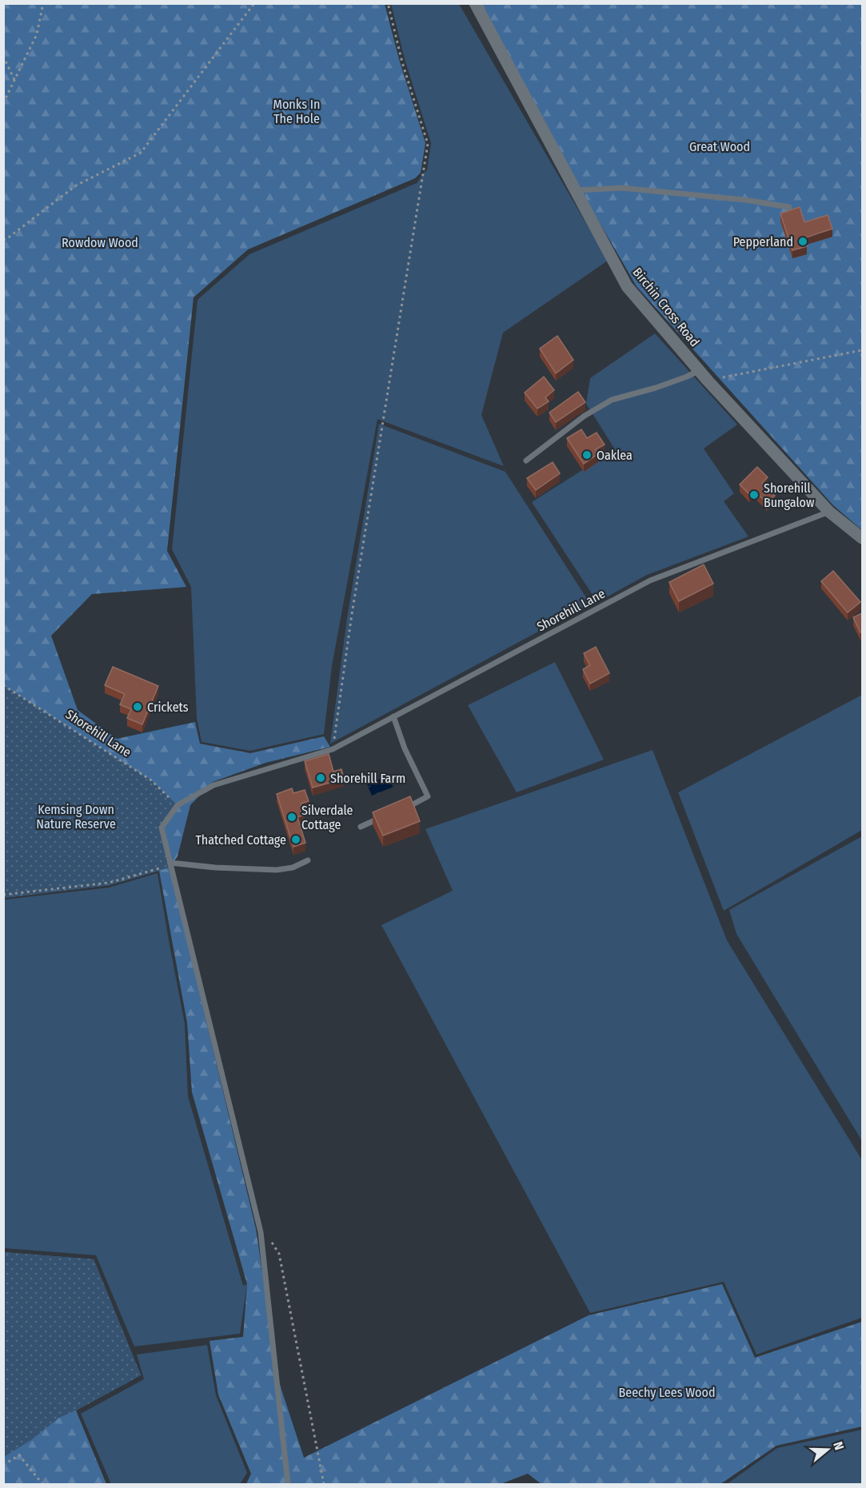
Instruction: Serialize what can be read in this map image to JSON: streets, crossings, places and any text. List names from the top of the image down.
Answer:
{
  "streets": {
    "street": ["Birchin Cross Road"],
    "lane": ["Shorehill Lane"]
  },
  "crossings": [
    ["Birchin Cross Road", "Shorehill Lane"]
  ],
  "parks": [
    "Monks In The Hole",
    "Great Wood",
    "Rowdow Wood",
    "Kemsing Down Nature Reserve",
    "Beechy Lees Wood"
  ],
  "places": [
    "Pepperland",
    "Oaklea",
    "Shorehill Bungalow",
    "Crickets",
    "Shorehill Farm",
    "Silverdale Cottage",
    "Thatched Cottage"
  ],
  "north": "right"
}
